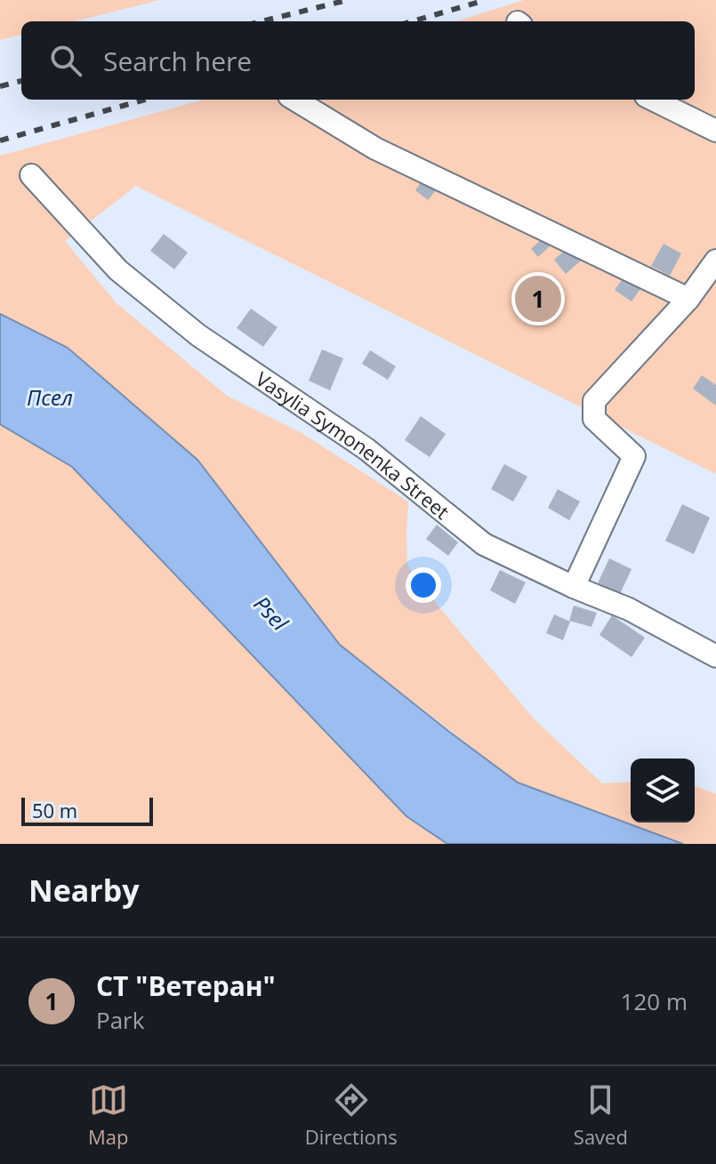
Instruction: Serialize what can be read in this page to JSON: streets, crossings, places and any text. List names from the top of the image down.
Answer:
{
  "streets": {
    "street": ["Vasylia Symonenka Street"]
  },
  "water": ["Псел", "Psel"],
  "scale_bar": "50 m",
  "page": {
    "search": "Search here",
    "pins": "1",
    "scale": "50 m",
    "heading": "Nearby",
    "list": [
      {
        "mark": "1",
        "name": "СТ \"Ветеран\"",
        "note": "Park",
        "value": "120 m"
      }
    ],
    "nav": ["Map", "Directions", "Saved"]
  }
}
